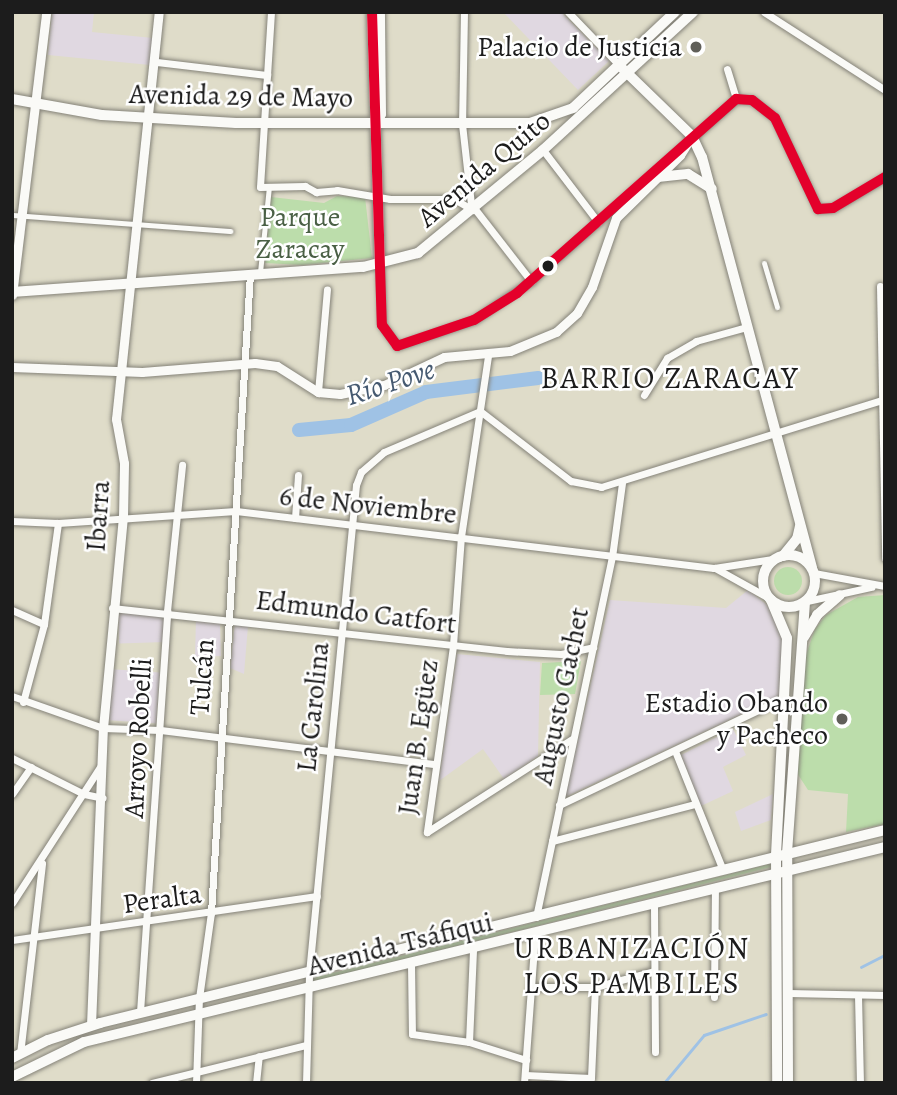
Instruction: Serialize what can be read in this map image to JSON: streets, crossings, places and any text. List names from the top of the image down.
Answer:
{
  "streets": {
    "main road": ["Avenida 29 de Mayo", "Avenida Quito", "Avenida Tsáfiqui"],
    "street": [
      "6 de Noviembre",
      "Ibarra",
      "Edmundo Catfort",
      "Tulcán",
      "Augusto Gachet",
      "La Carolina",
      "Juan B. Egüez",
      "Arroyo Robelli",
      "Peralta"
    ]
  },
  "crossings": [
    ["Avenida 29 de Mayo", "Avenida Quito"],
    ["Avenida 29 de Mayo", "Ibarra"],
    ["Avenida Quito", "Ibarra"],
    ["Avenida Quito", "Tulcán"],
    ["6 de Noviembre", "Ibarra"],
    ["6 de Noviembre", "Tulcán"],
    ["6 de Noviembre", "Augusto Gachet"],
    ["6 de Noviembre", "La Carolina"],
    ["6 de Noviembre", "Juan B. Egüez"],
    ["6 de Noviembre", "Arroyo Robelli"],
    ["Ibarra", "Edmundo Catfort"],
    ["Ibarra", "Peralta"],
    ["Ibarra", "Avenida Tsáfiqui"],
    ["Edmundo Catfort", "Tulcán"],
    ["Edmundo Catfort", "Augusto Gachet"],
    ["Edmundo Catfort", "La Carolina"],
    ["Edmundo Catfort", "Juan B. Egüez"],
    ["Edmundo Catfort", "Arroyo Robelli"],
    ["Tulcán", "Peralta"],
    ["Tulcán", "Avenida Tsáfiqui"],
    ["Augusto Gachet", "Juan B. Egüez"],
    ["Augusto Gachet", "Avenida Tsáfiqui"],
    ["La Carolina", "Juan B. Egüez"],
    ["La Carolina", "Peralta"],
    ["La Carolina", "Avenida Tsáfiqui"],
    ["Arroyo Robelli", "Peralta"],
    ["Arroyo Robelli", "Avenida Tsáfiqui"]
  ],
  "districts": ["BARRIO ZARACAY", "URBANIZACIÓN LOS PAMBILES"],
  "water": ["Río Pove"],
  "parks": ["Parque Zaracay"],
  "places": ["Palacio de Justicia", "Estadio Obando y Pacheco"]
}
